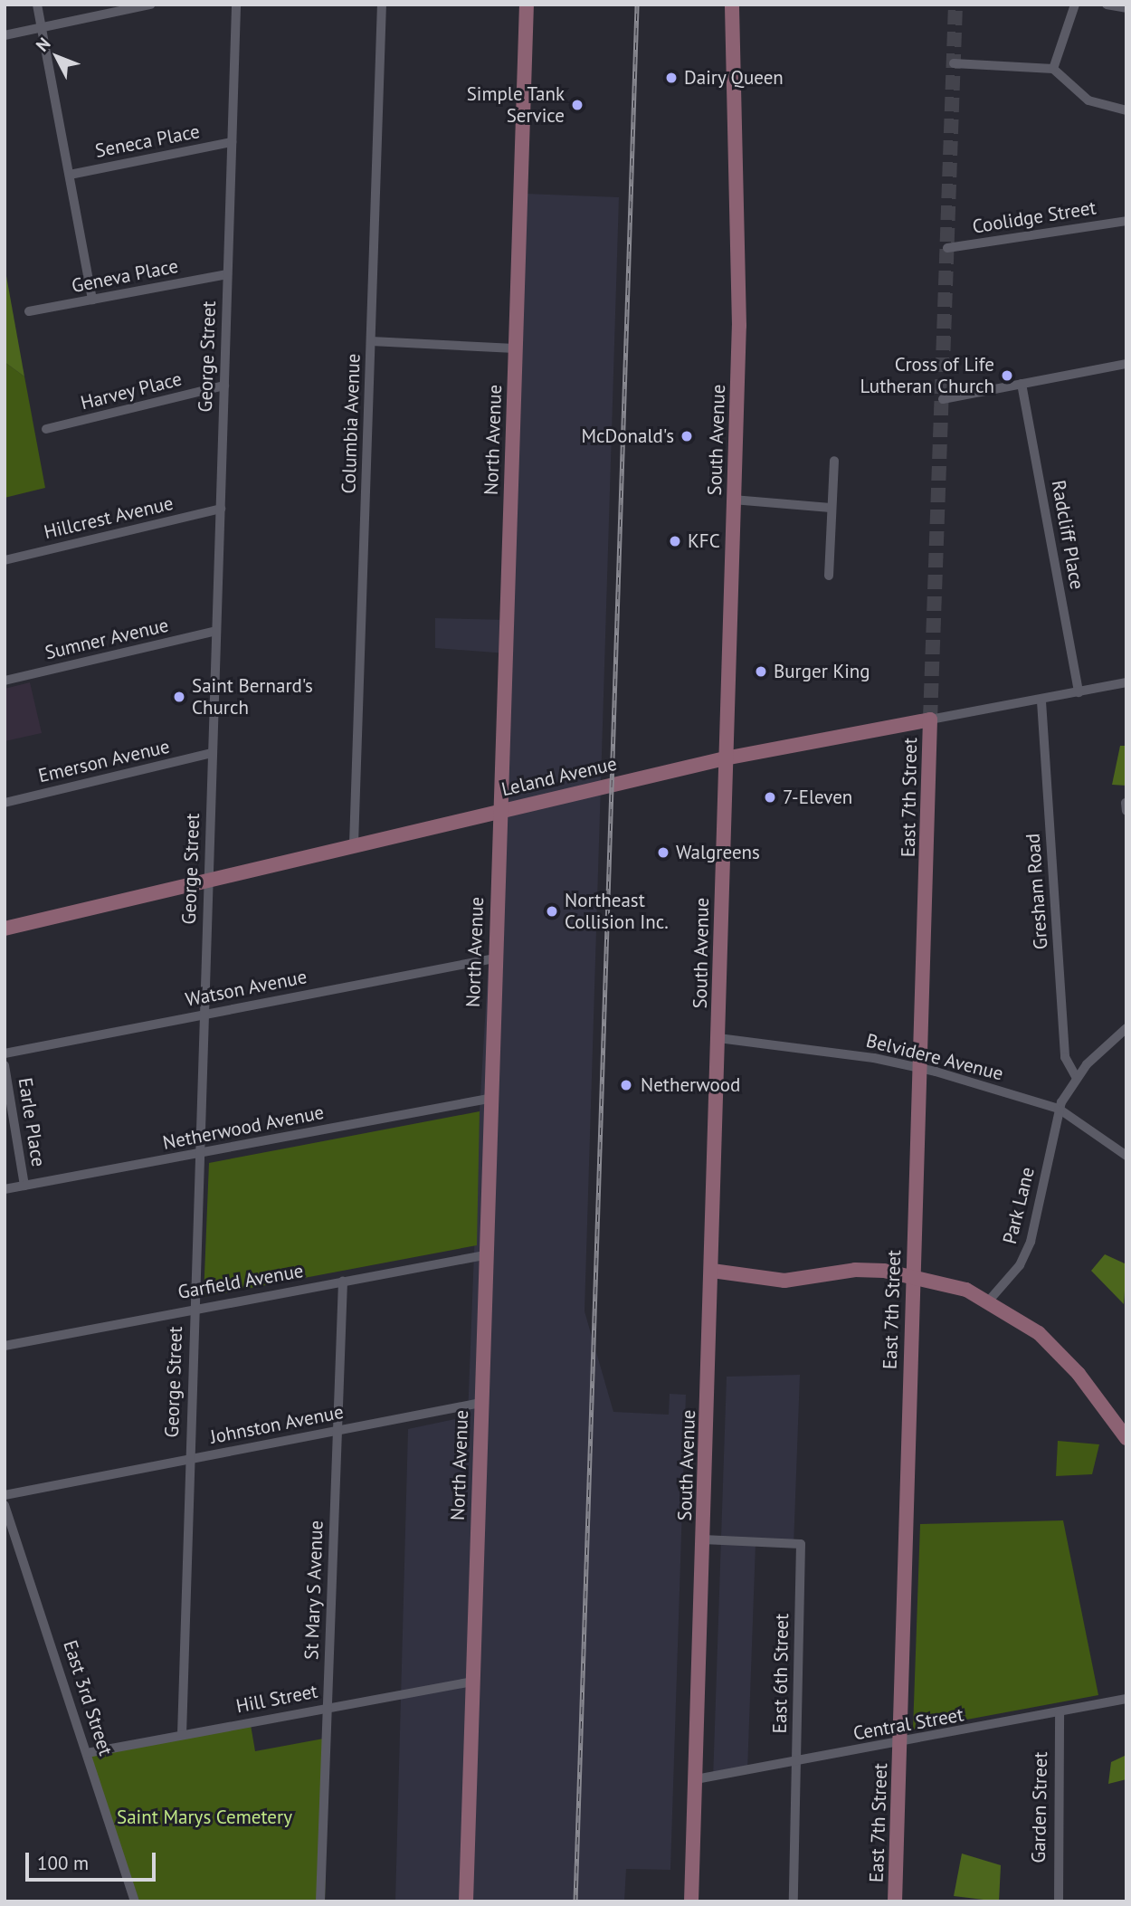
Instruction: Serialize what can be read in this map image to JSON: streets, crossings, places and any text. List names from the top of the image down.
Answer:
{
  "streets": {
    "street": [
      "Seneca Place",
      "Coolidge Street",
      "Geneva Place",
      "George Street",
      "Harvey Place",
      "Columbia Avenue",
      "North Avenue",
      "South Avenue",
      "Hillcrest Avenue",
      "Radcliff Place",
      "Sumner Avenue",
      "Emerson Avenue",
      "Leland Avenue",
      "East 7th Street",
      "Gresham Road",
      "Watson Avenue",
      "Belvidere Avenue",
      "Earle Place",
      "Netherwood Avenue",
      "Park Lane",
      "Garfield Avenue",
      "Johnston Avenue",
      "St Mary S Avenue",
      "East 6th Street",
      "East 3rd Street",
      "Hill Street",
      "Central Street",
      "Garden Street"
    ]
  },
  "crossings": [
    ["Seneca Place", "George Street"],
    ["Geneva Place", "George Street"],
    ["George Street", "Harvey Place"],
    ["George Street", "Hillcrest Avenue"],
    ["George Street", "Sumner Avenue"],
    ["George Street", "Emerson Avenue"],
    ["George Street", "Leland Avenue"],
    ["George Street", "Watson Avenue"],
    ["George Street", "Netherwood Avenue"],
    ["George Street", "Garfield Avenue"],
    ["George Street", "Johnston Avenue"],
    ["George Street", "Hill Street"],
    ["Columbia Avenue", "Leland Avenue"],
    ["North Avenue", "Leland Avenue"],
    ["North Avenue", "Watson Avenue"],
    ["North Avenue", "Netherwood Avenue"],
    ["North Avenue", "Garfield Avenue"],
    ["North Avenue", "Johnston Avenue"],
    ["North Avenue", "Hill Street"],
    ["South Avenue", "Leland Avenue"],
    ["South Avenue", "Belvidere Avenue"],
    ["South Avenue", "East 6th Street"],
    ["South Avenue", "Central Street"],
    ["Radcliff Place", "Leland Avenue"],
    ["Leland Avenue", "East 7th Street"],
    ["Leland Avenue", "Gresham Road"],
    ["East 7th Street", "Belvidere Avenue"],
    ["East 7th Street", "Central Street"],
    ["Gresham Road", "Park Lane"],
    ["Belvidere Avenue", "Park Lane"],
    ["Earle Place", "Netherwood Avenue"],
    ["Garfield Avenue", "St Mary S Avenue"],
    ["Johnston Avenue", "St Mary S Avenue"],
    ["St Mary S Avenue", "Hill Street"],
    ["East 6th Street", "Central Street"],
    ["East 3rd Street", "Hill Street"],
    ["Central Street", "Garden Street"]
  ],
  "parks": ["Saint Marys Cemetery"],
  "places": [
    "Dairy Queen",
    "Simple Tank Service",
    "Cross of Life Lutheran Church",
    "McDonald's",
    "KFC",
    "Burger King",
    "Saint Bernard's Church",
    "7-Eleven",
    "Walgreens",
    "Northeast Collision Inc.",
    "Netherwood"
  ],
  "scale_bar": "100 m",
  "north": "top left"
}
